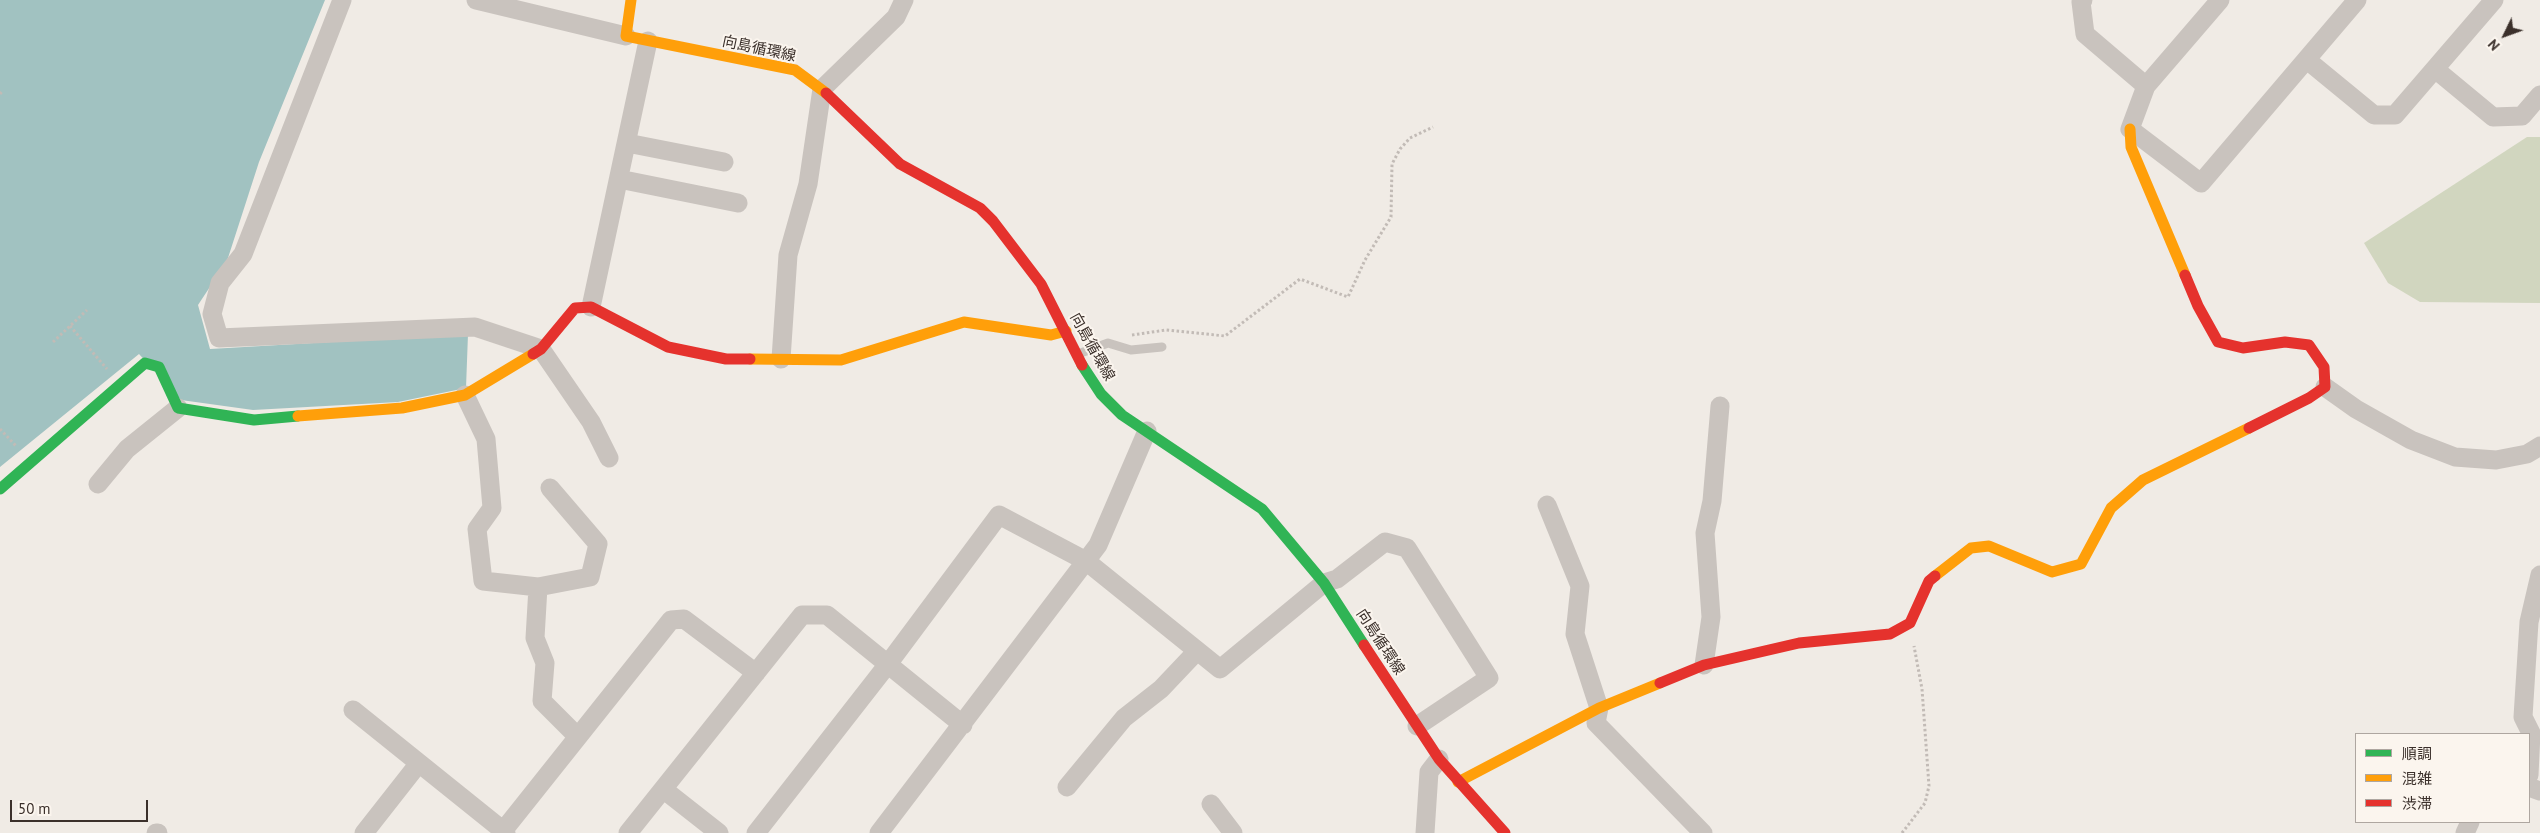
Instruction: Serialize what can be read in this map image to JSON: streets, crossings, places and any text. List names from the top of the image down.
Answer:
{
  "streets": {
    "street": ["向島循環線"]
  },
  "legend": ["順調", "混雑", "渋滞"],
  "scale_bar": "50 m",
  "north": "bottom left"
}
